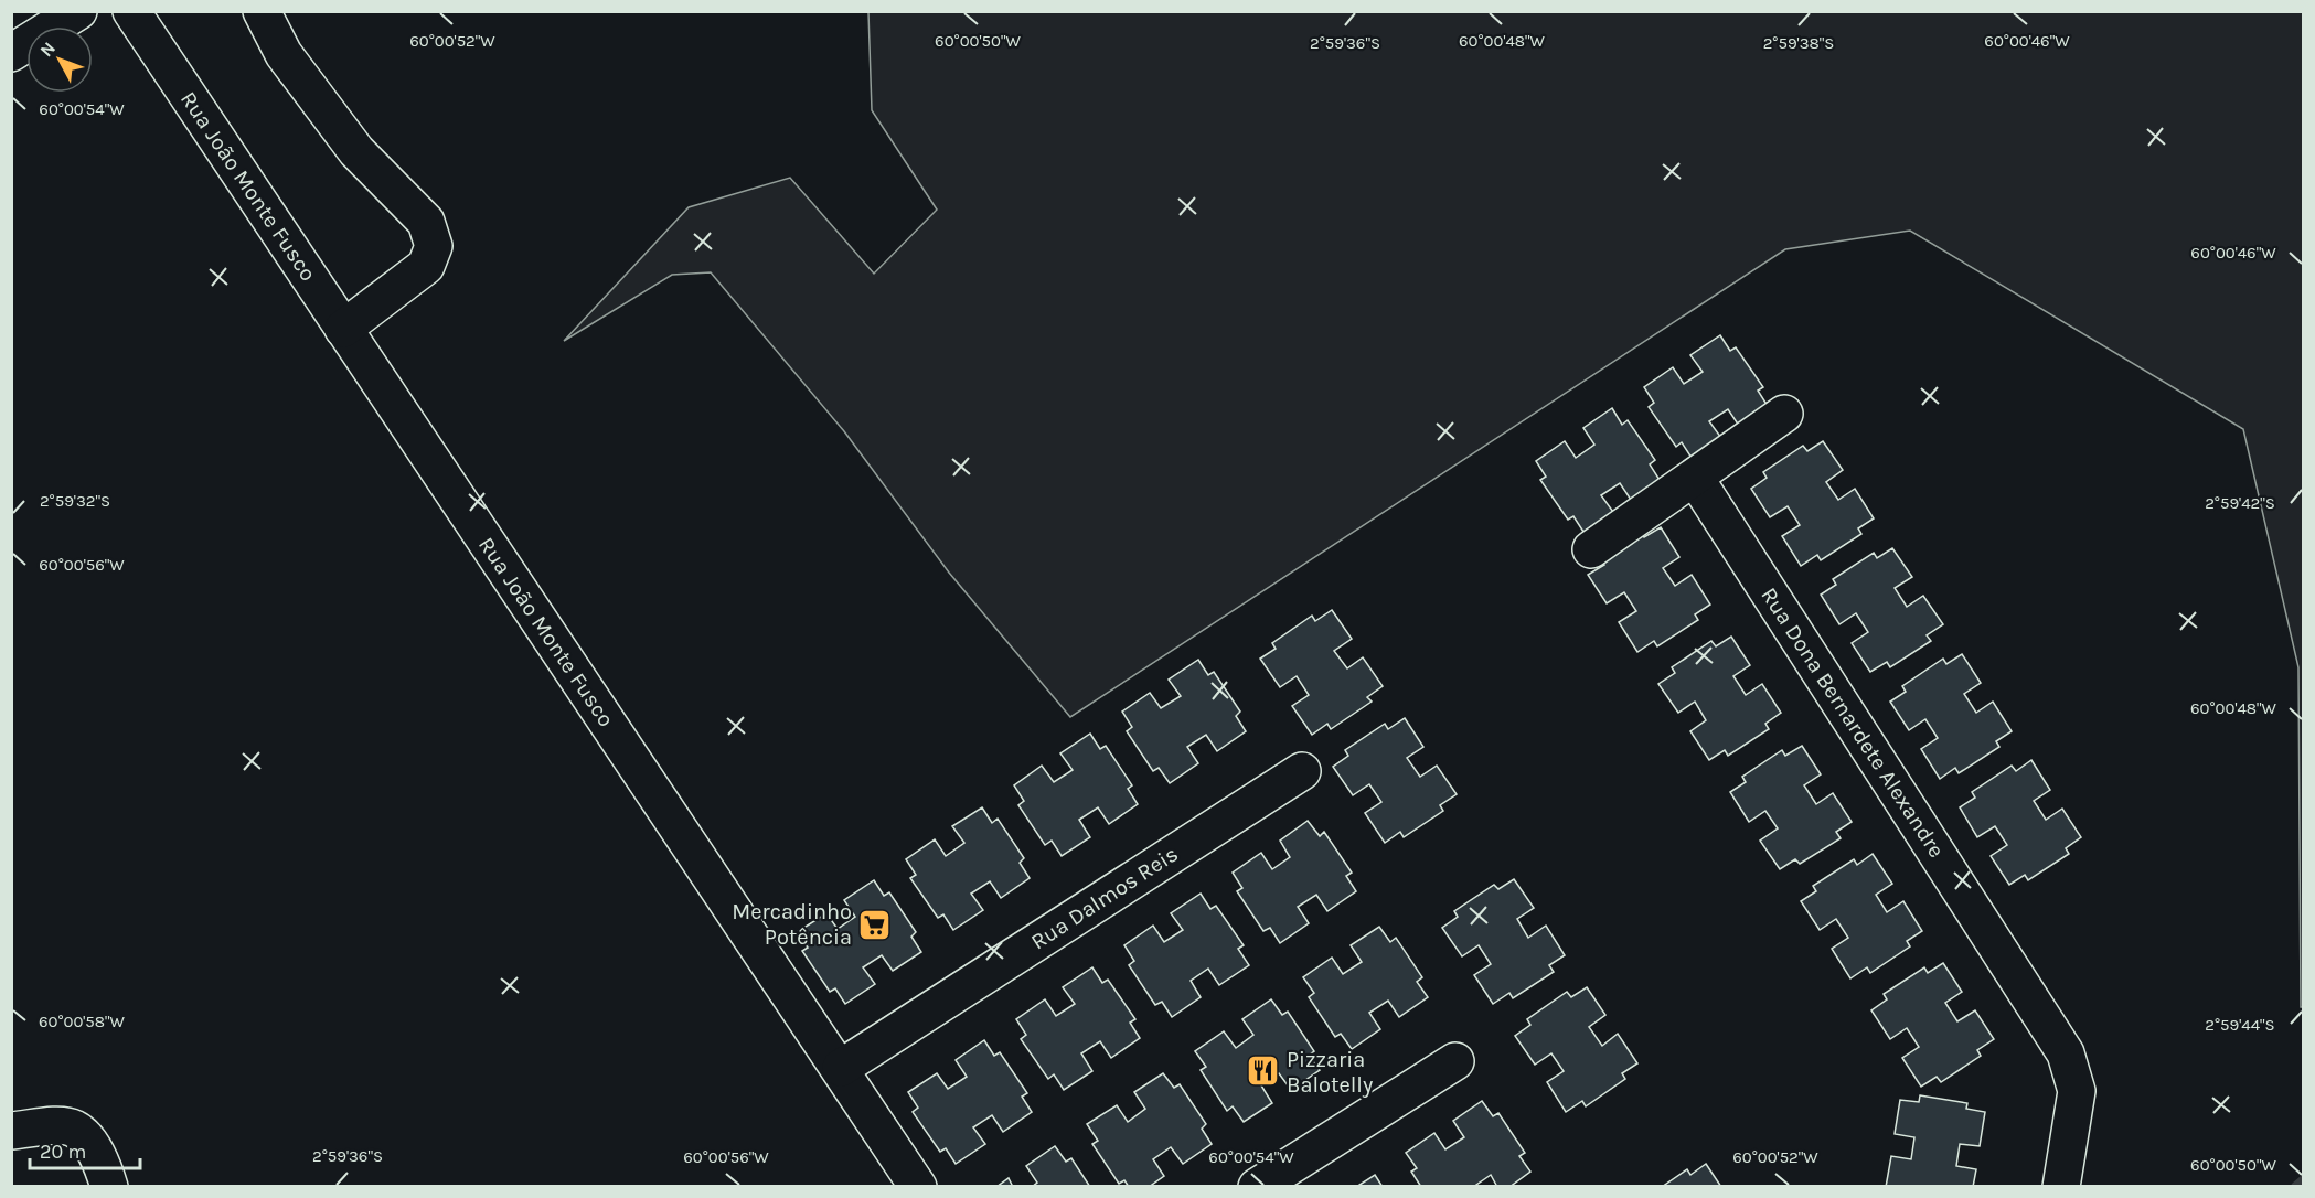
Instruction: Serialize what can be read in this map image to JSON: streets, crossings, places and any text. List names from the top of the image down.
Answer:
{
  "streets": {
    "street": ["Rua João Monte Fusco", "Rua Dona Bernardete Alexandre", "Rua Dalmos Reis"]
  },
  "crossings": [
    ["Rua João Monte Fusco", "Rua Dalmos Reis"]
  ],
  "places": {
    "supermarket": ["Mercadinho Potência"],
    "restaurant": ["Pizzaria Balotelly"]
  },
  "scale_bar": "20 m",
  "north": "top left",
  "coordinates": [
    "60°00'46\"W",
    "60°00'52\"W",
    "60°00'50\"W",
    "60°00'48\"W",
    "2°59'36\"S",
    "2°59'38\"S",
    "60°00'54\"W",
    "2°59'32\"S",
    "2°59'42\"S",
    "60°00'56\"W",
    "60°00'58\"W",
    "2°59'44\"S"
  ]
}
